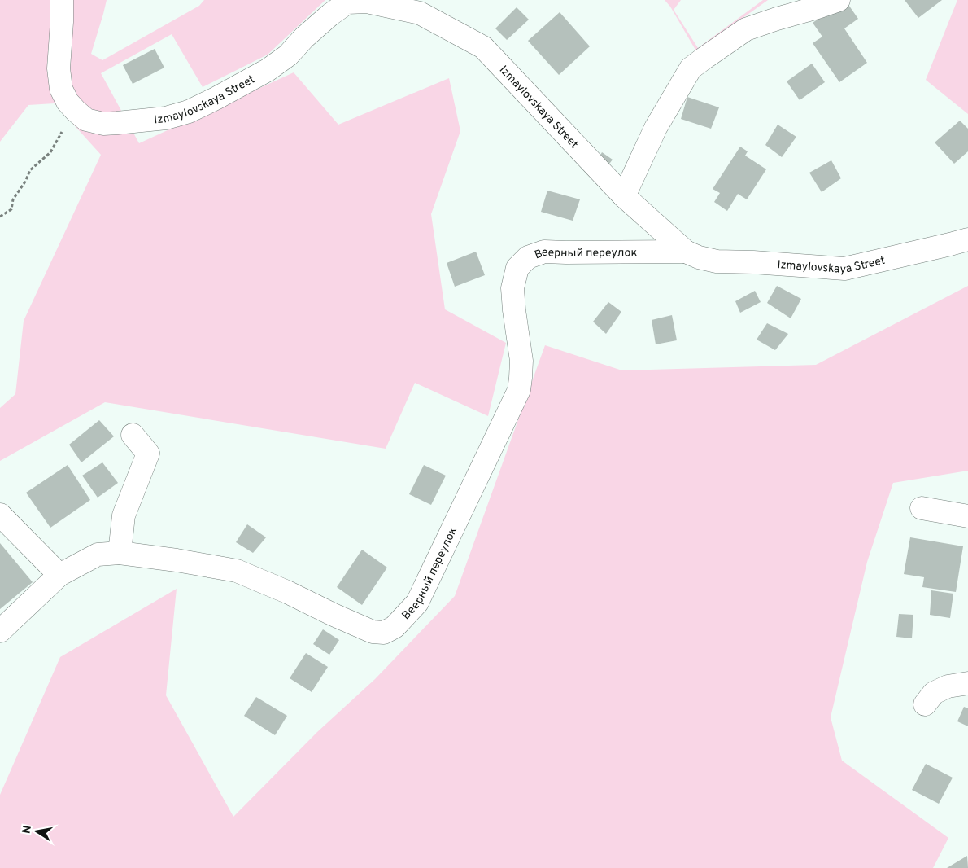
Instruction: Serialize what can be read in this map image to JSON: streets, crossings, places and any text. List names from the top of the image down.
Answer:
{
  "streets": {
    "street": ["Izmaylovskaya Street", "Веерный переулок"]
  },
  "crossings": [
    ["Izmaylovskaya Street", "Веерный переулок"]
  ],
  "north": "left"
}
